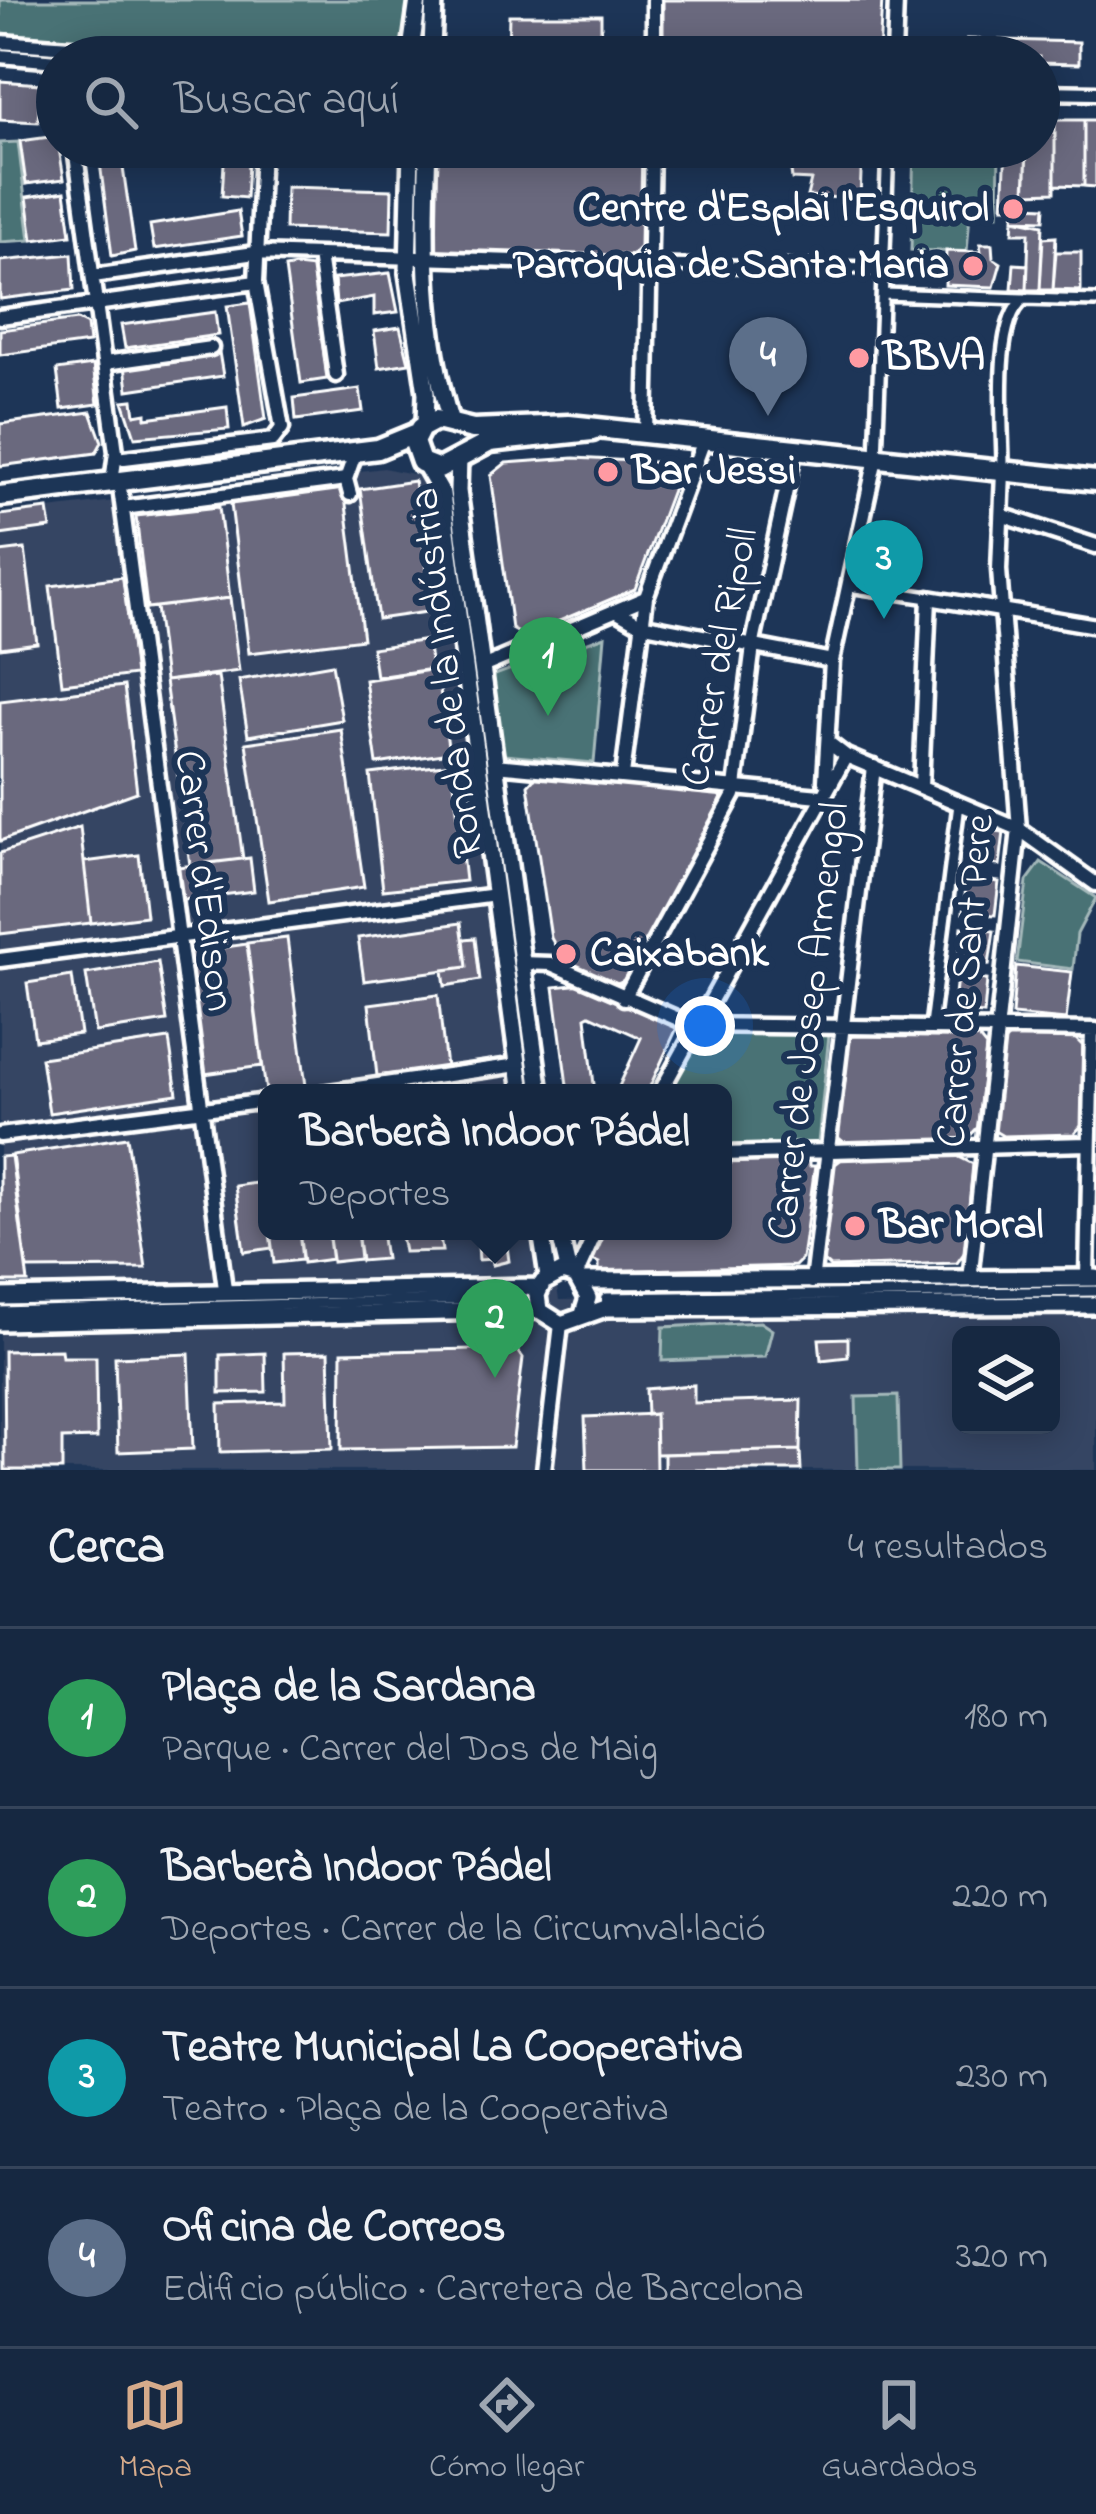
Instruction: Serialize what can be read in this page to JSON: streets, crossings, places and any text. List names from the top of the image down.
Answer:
{
  "streets": {
    "street": [
      "Carrer del Ripoll",
      "Ronda de la Indústria",
      "Carrer d'Edison",
      "Carrer de Sant Pere",
      "Carrer de Josep Armengol"
    ]
  },
  "places": [
    "Centre d'Esplai l'Esquirol",
    "Parròquia de Santa Maria",
    "BBVA",
    "Bar Jessi",
    "Caixabank",
    "Bar Moral"
  ],
  "page": {
    "search": "Buscar aquí",
    "pins": [
      "4",
      "3",
      "1",
      "2"
    ],
    "popup": ["Barberà Indoor Pádel", "Deportes"],
    "heading": ["Cerca", "4 resultados"],
    "list": [
      {
        "mark": "1",
        "name": "Plaça de la Sardana",
        "note": "Parque · Carrer del Dos de Maig",
        "value": "180 m"
      },
      {
        "mark": "2",
        "name": "Barberà Indoor Pádel",
        "note": "Deportes · Carrer de la Circumval·lació",
        "value": "220 m"
      },
      {
        "mark": "3",
        "name": "Teatre Municipal La Cooperativa",
        "note": "Teatro · Plaça de la Cooperativa",
        "value": "230 m"
      },
      {
        "mark": "4",
        "name": "Oficina de Correos",
        "note": "Edificio público · Carretera de Barcelona",
        "value": "320 m"
      }
    ],
    "nav": ["Mapa", "Cómo llegar", "Guardados"]
  }
}
